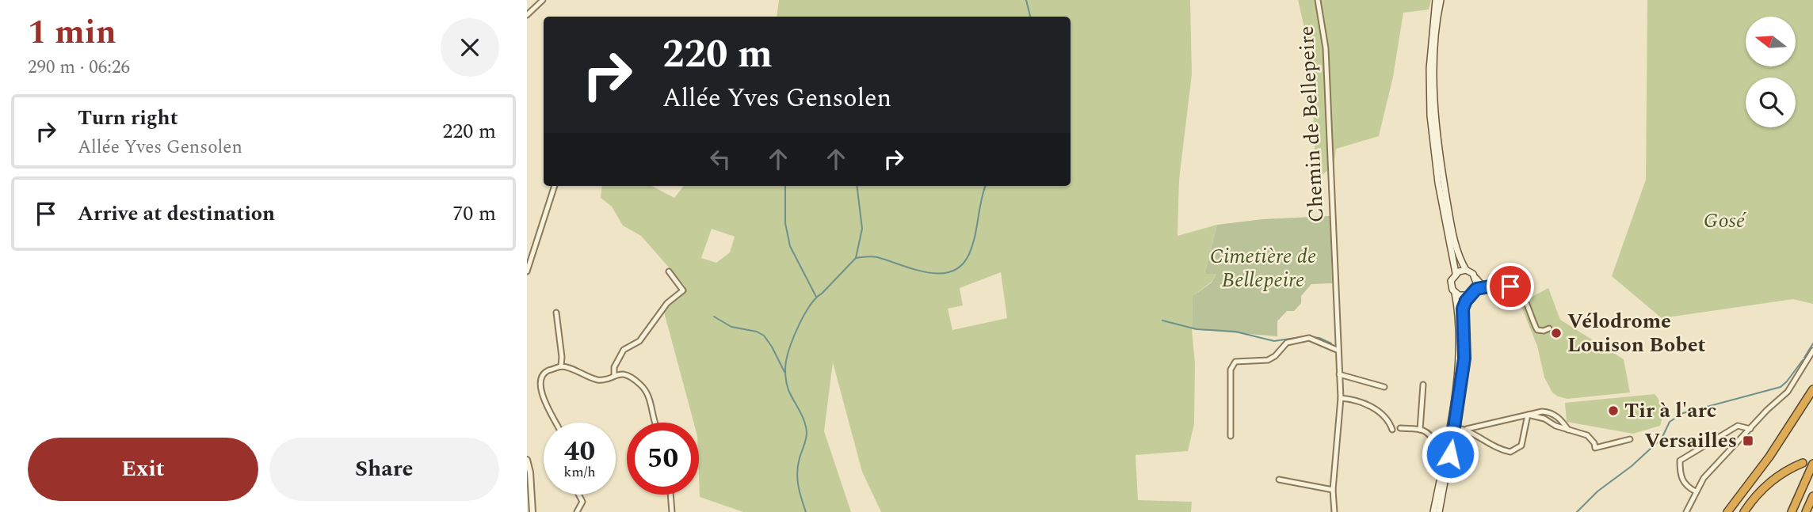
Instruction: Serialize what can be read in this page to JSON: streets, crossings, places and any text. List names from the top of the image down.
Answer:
{
  "streets": {
    "street": ["Chemin de Bellepeire"]
  },
  "parks": ["Gosé", "Cimetière de Bellepeire"],
  "places": {
    "other": ["Vélodrome Louison Bobet", "Tir à l'arc"],
    "transit": ["Versailles"]
  },
  "north": "left",
  "page": {
    "heading": ["1 min", "290 m · 06:26"],
    "turn": ["220 m", "Allée Yves Gensolen"],
    "list": [
      {
        "name": "Turn right",
        "note": "Allée Yves Gensolen",
        "value": "220 m"
      },
      {
        "name": "Arrive at destination",
        "value": "70 m"
      }
    ],
    "speed": "40 km/h",
    "limit": "50",
    "buttons": ["Exit", "Share"]
  }
}
